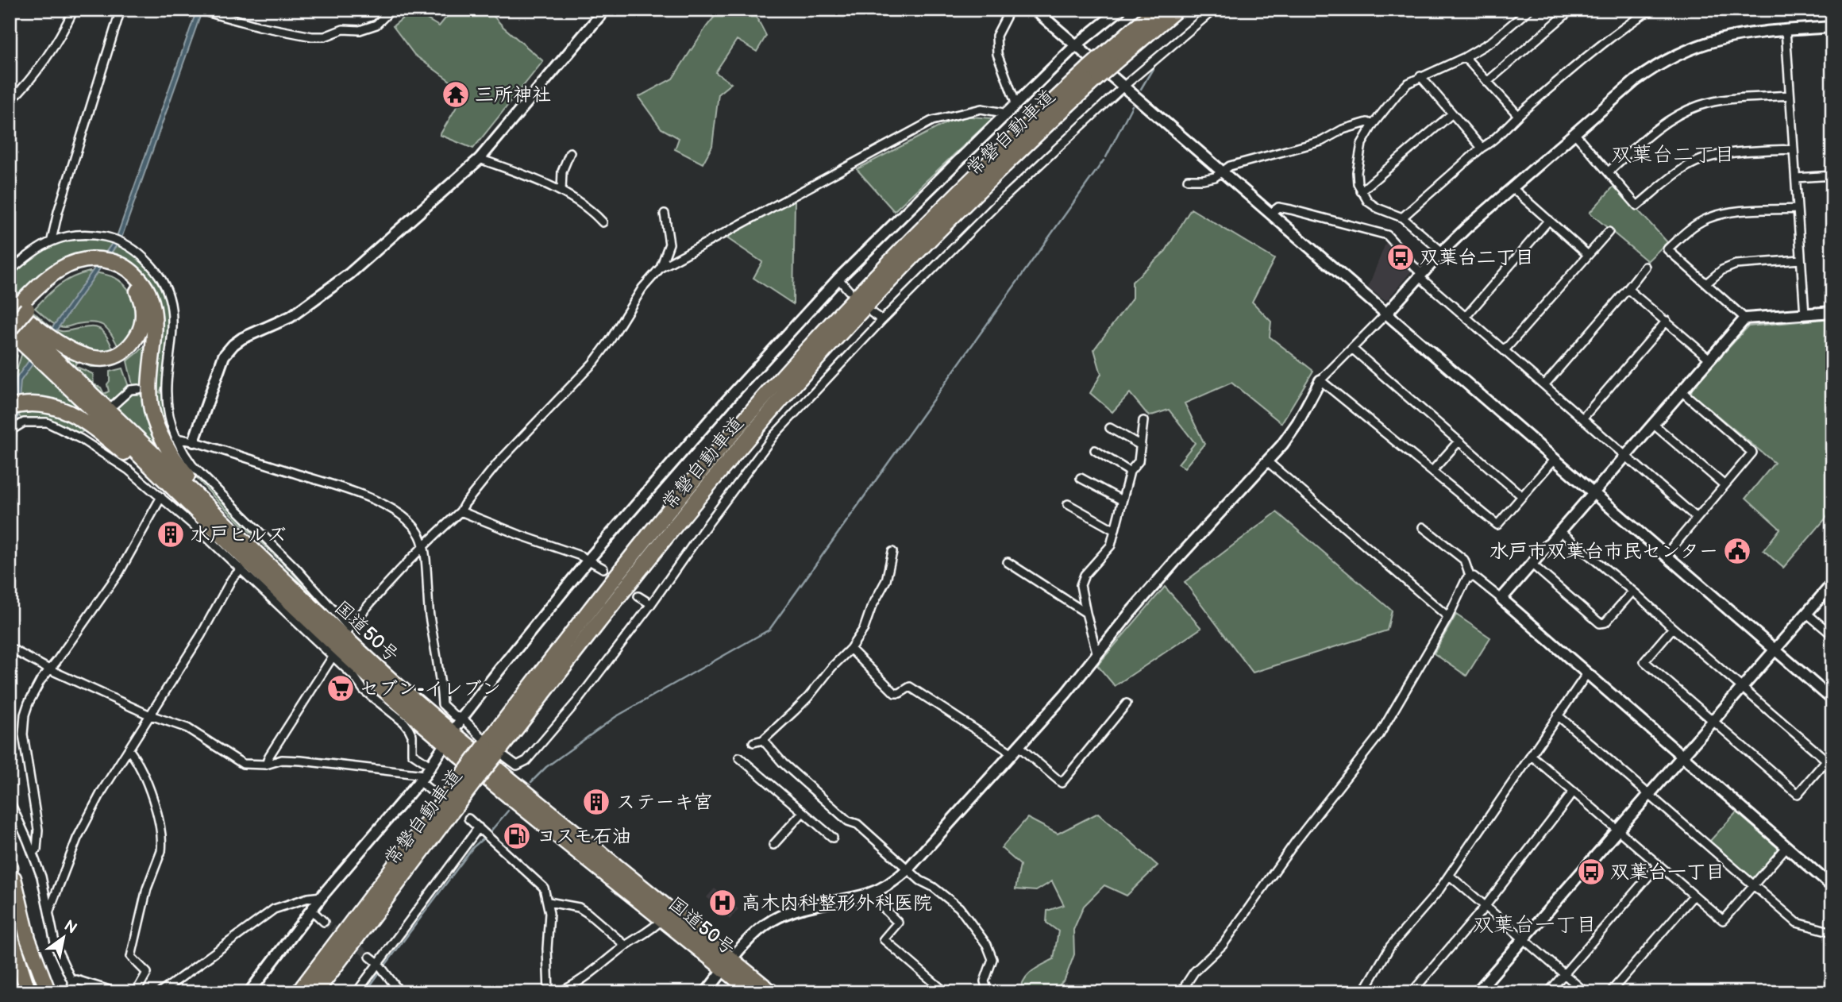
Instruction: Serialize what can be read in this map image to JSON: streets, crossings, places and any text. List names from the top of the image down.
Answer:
{
  "streets": {
    "highway": ["常磐自動車道", "国道50号"]
  },
  "districts": ["双葉台二丁目", "双葉台一丁目"],
  "places": {
    "temple": ["三所神社"],
    "bus stop": ["双葉台二丁目", "双葉台一丁目"],
    "building": ["水戸ヒルズ", "ステーキ宮"],
    "public building": ["水戸市双葉台市民センター"],
    "supermarket": ["セブン-イレブン"],
    "fuel station": ["コスモ石油"],
    "hospital": ["高木内科整形外科医院"]
  },
  "north": "top right"
}
